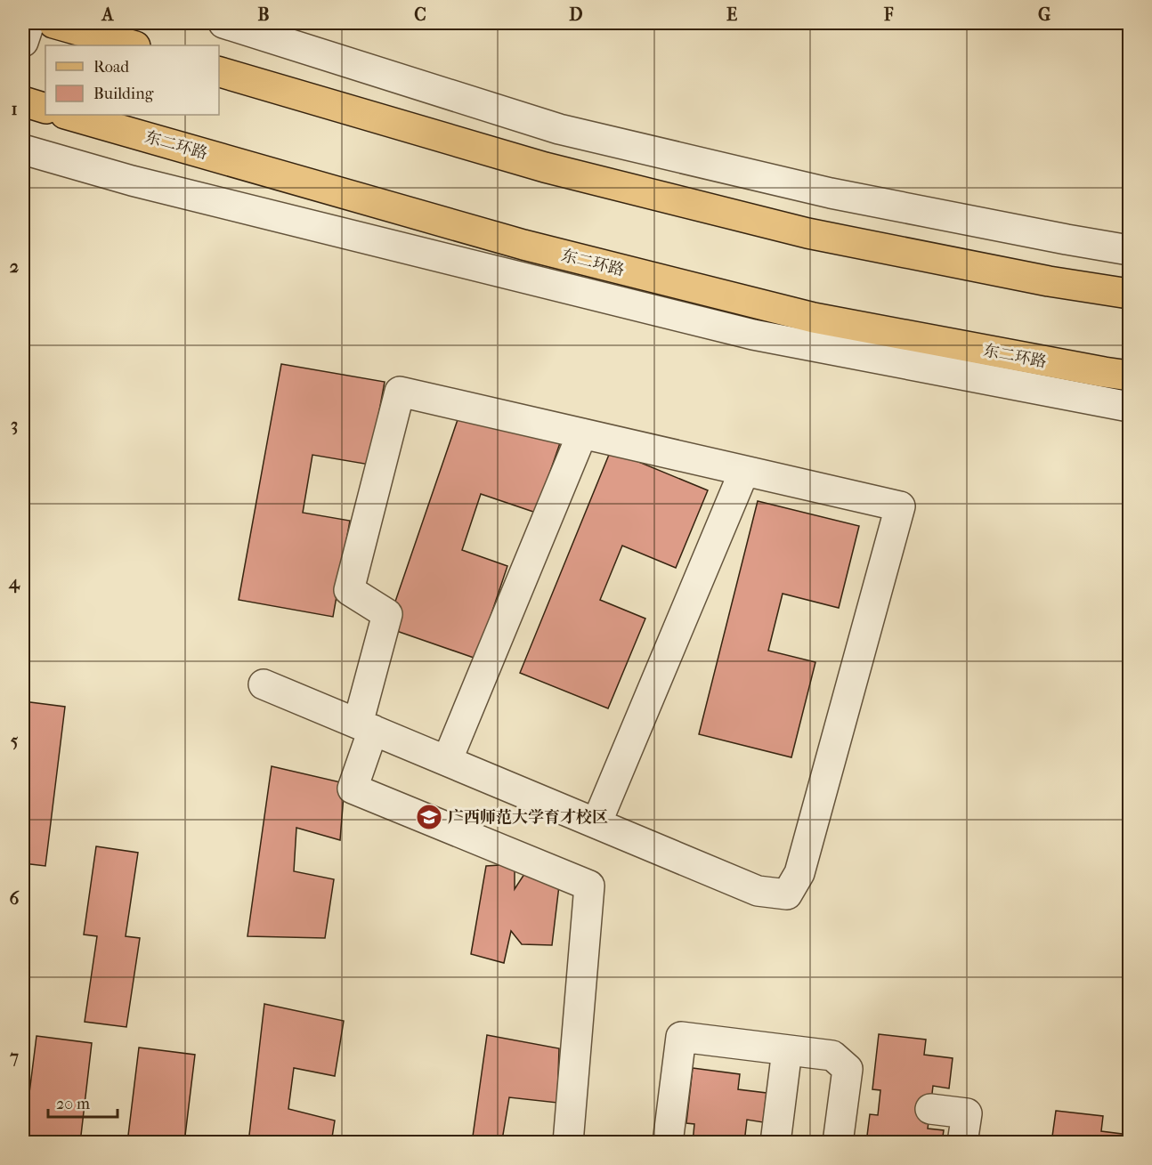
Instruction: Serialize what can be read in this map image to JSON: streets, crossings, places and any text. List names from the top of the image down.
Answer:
{
  "streets": {
    "main road": ["东二环路"]
  },
  "places": {
    "school or university": ["广西师范大学育才校区"]
  },
  "legend": ["Road", "Building"],
  "scale_bar": "20 m",
  "grid": {
    "columns": [
      "A",
      "B",
      "C",
      "D",
      "E",
      "F",
      "G"
    ],
    "rows": [
      "1",
      "2",
      "3",
      "4",
      "5",
      "6",
      "7"
    ]
  }
}
